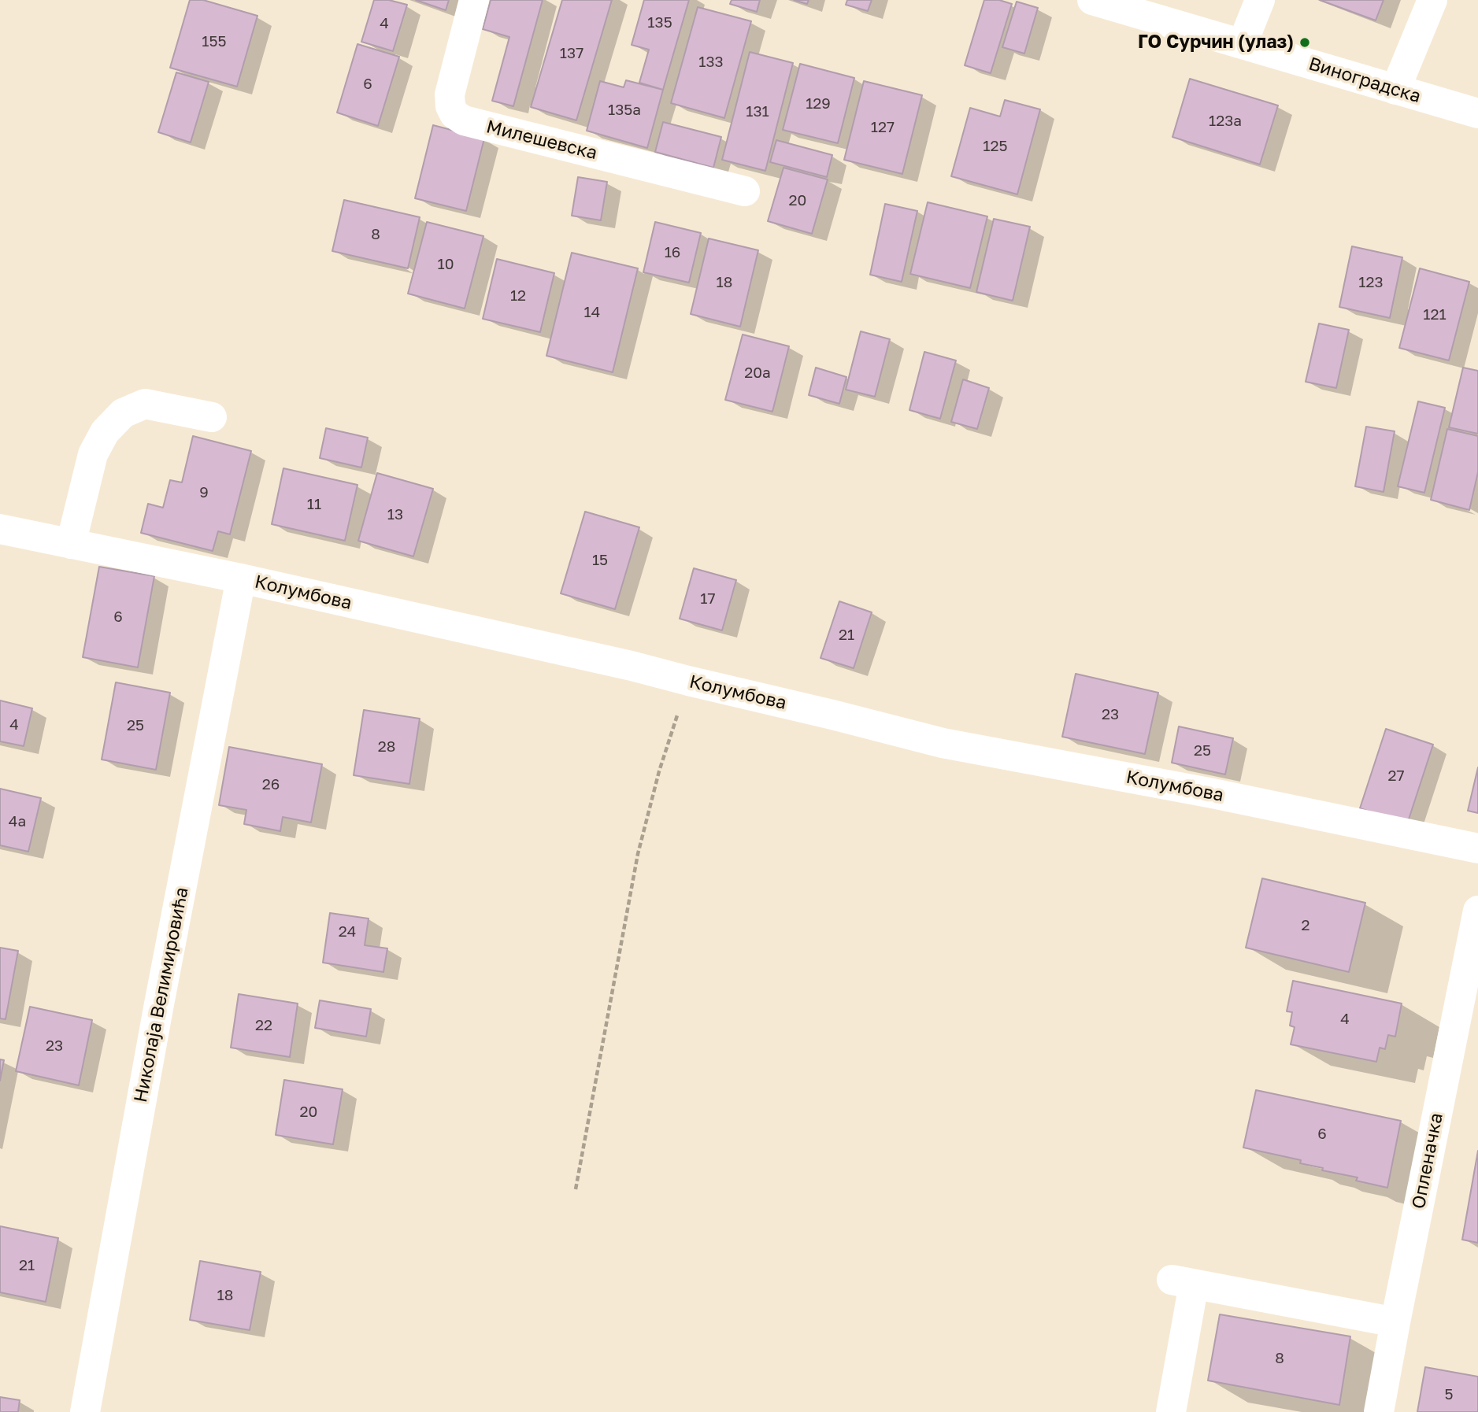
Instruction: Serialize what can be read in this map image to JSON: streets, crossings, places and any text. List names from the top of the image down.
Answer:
{
  "streets": {
    "street": [
      "Виноградска",
      "Милешевска",
      "Колумбова",
      "Николаја Велимировића",
      "Опленачка"
    ]
  },
  "crossings": [
    ["Колумбова", "Николаја Велимировића"]
  ],
  "places": ["ГО Сурчин (улаз)"],
  "house_numbers": [
    "135",
    "4",
    "155",
    "137",
    "133",
    "6",
    "129",
    "135a",
    "131",
    "123a",
    "127",
    "125",
    "20",
    "8",
    "16",
    "10",
    "18",
    "123",
    "12",
    "14",
    "121",
    "20a",
    "9",
    "11",
    "13",
    "15",
    "17",
    "6",
    "21",
    "23",
    "4",
    "25",
    "28",
    "25",
    "27",
    "26",
    "4a",
    "2",
    "24",
    "4",
    "22",
    "23",
    "20",
    "6",
    "21",
    "18",
    "8",
    "5"
  ]
}
